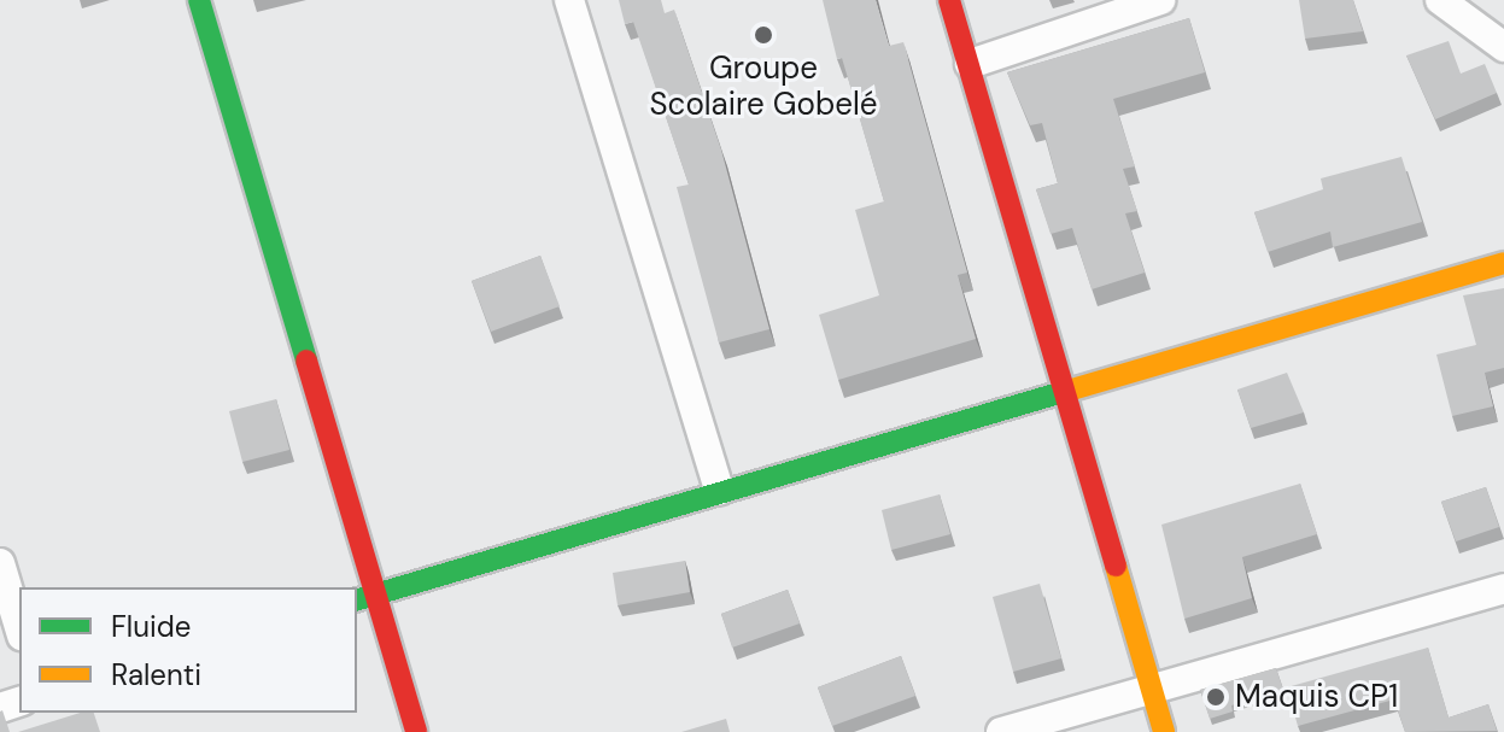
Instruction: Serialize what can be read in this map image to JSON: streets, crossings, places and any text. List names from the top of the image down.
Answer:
{
  "places": ["Groupe Scolaire Gobelé", "Maquis CP1"],
  "legend": ["Fluide", "Ralenti"]
}
